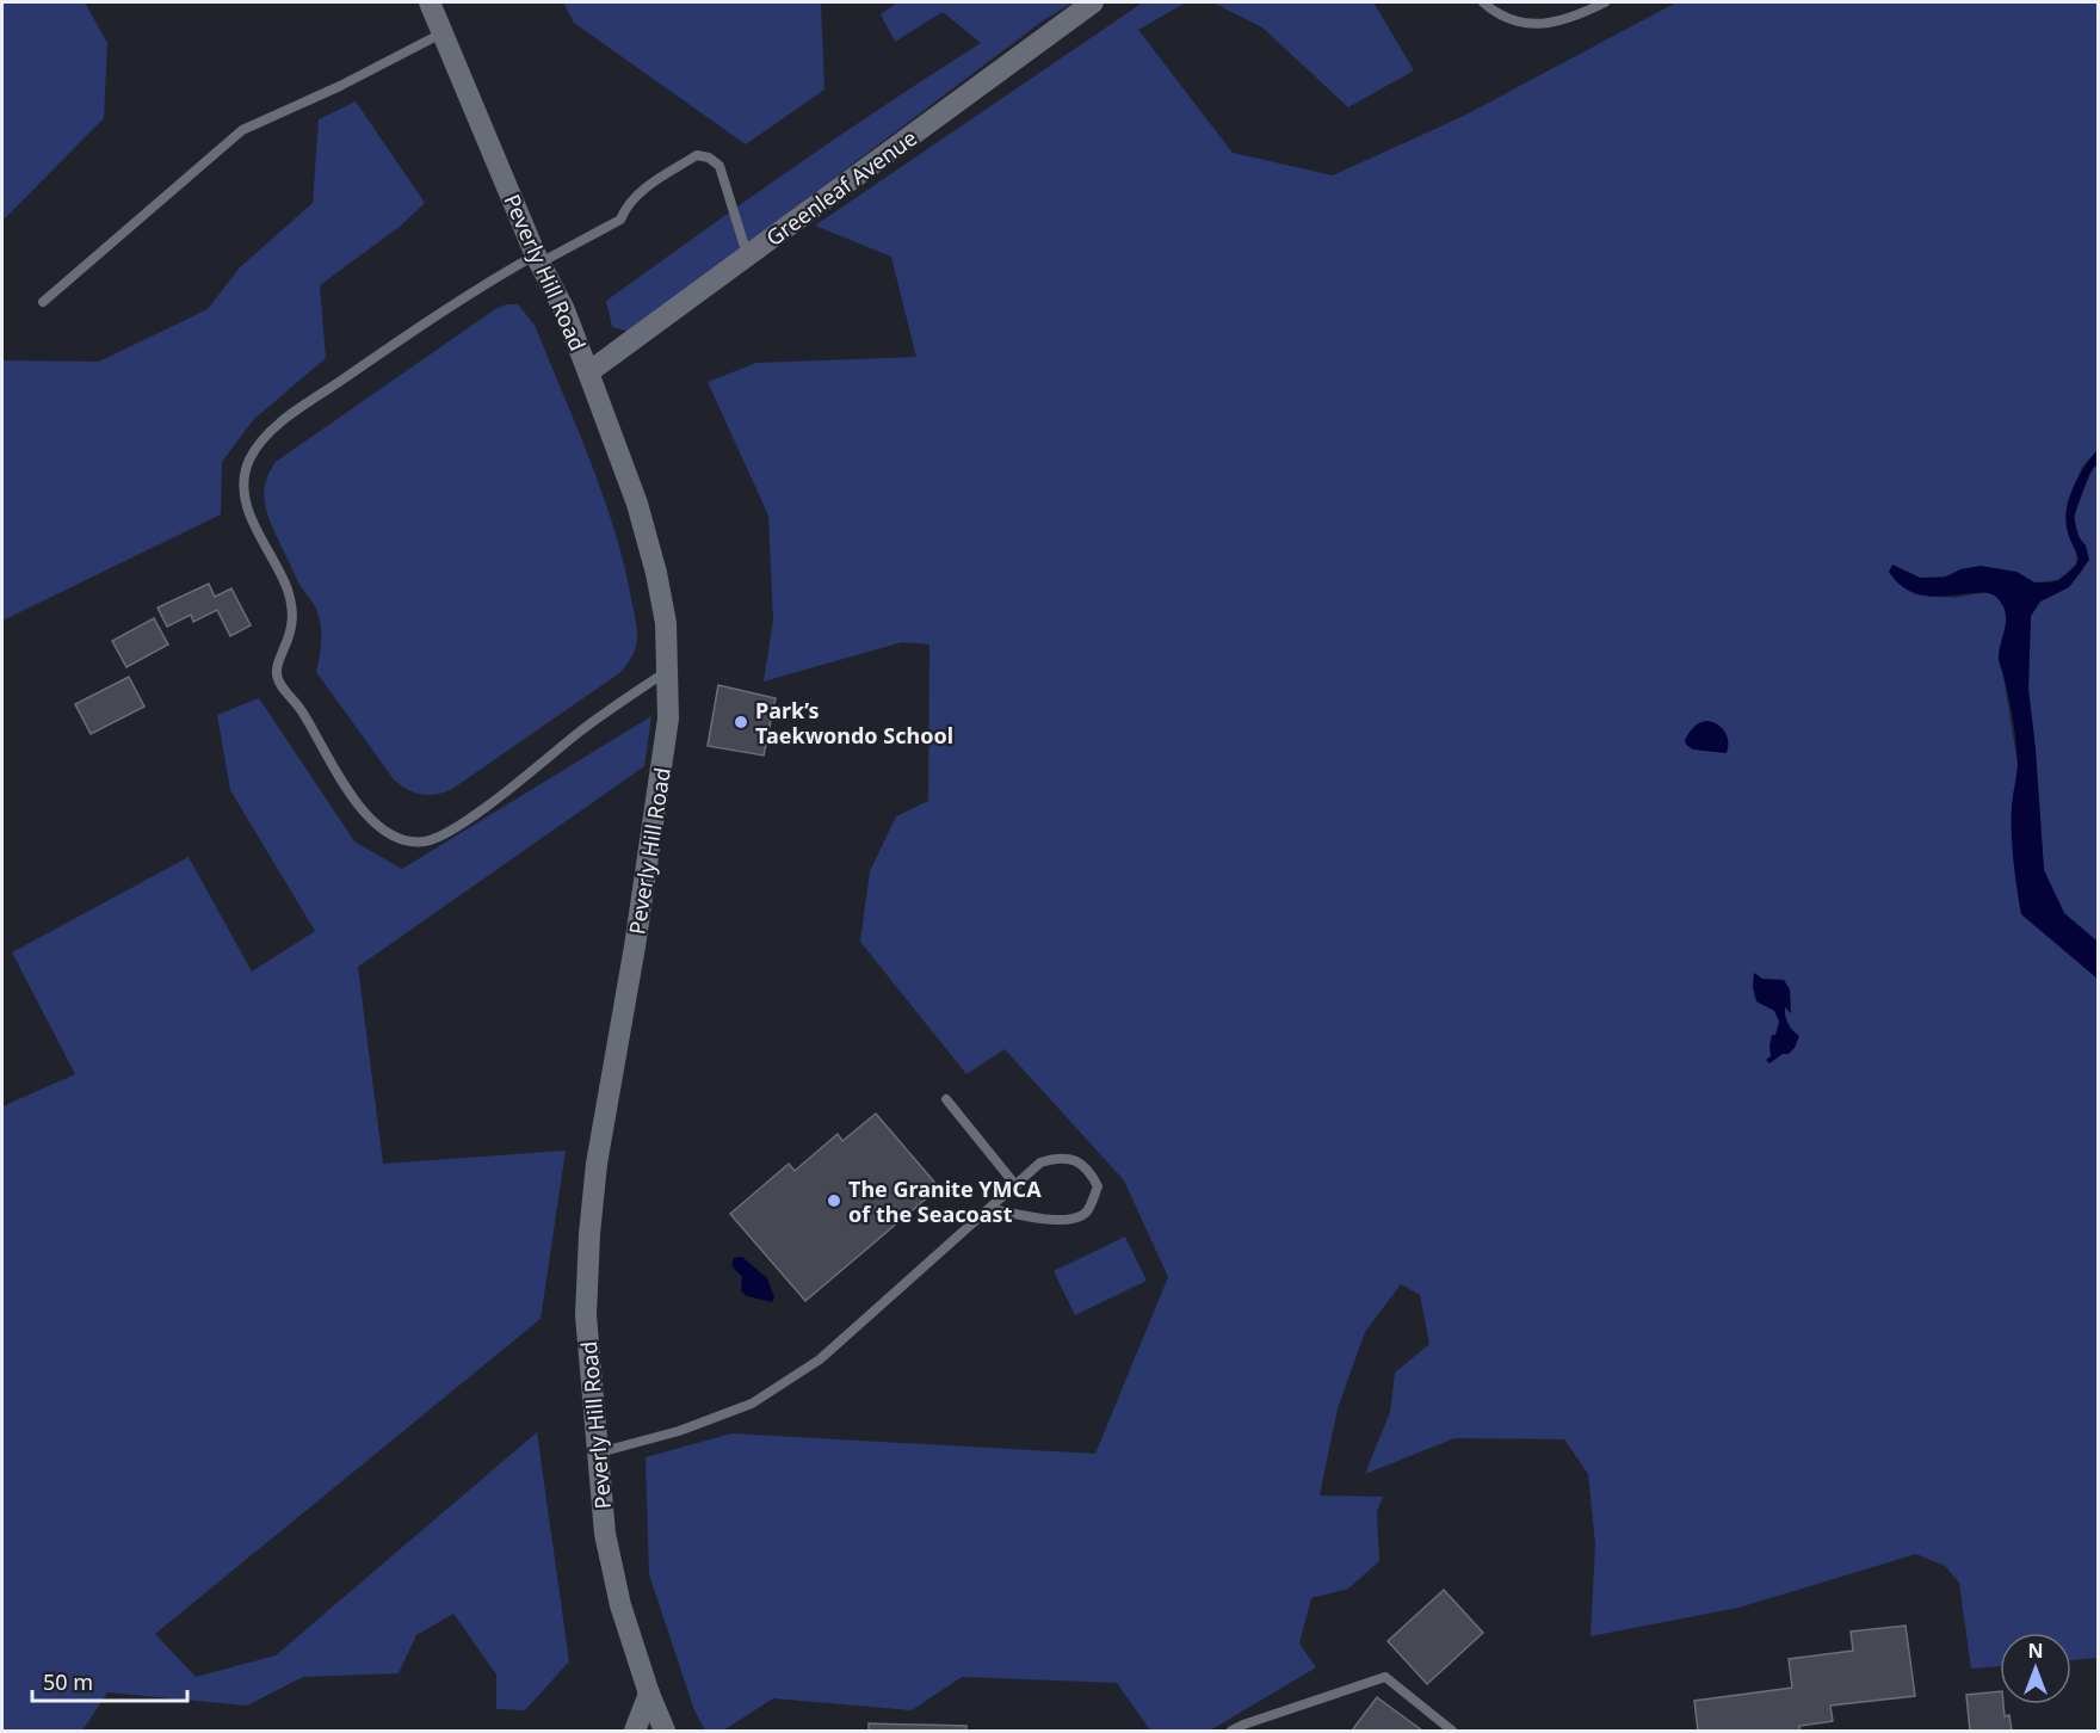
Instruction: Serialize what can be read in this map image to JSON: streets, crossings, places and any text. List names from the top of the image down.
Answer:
{
  "streets": {
    "street": ["Greenleaf Avenue", "Peverly Hill Road"]
  },
  "crossings": [
    ["Greenleaf Avenue", "Peverly Hill Road"]
  ],
  "places": ["Park’s Taekwondo School", "The Granite YMCA of the Seacoast"],
  "scale_bar": "50 m",
  "north": "top"
}
